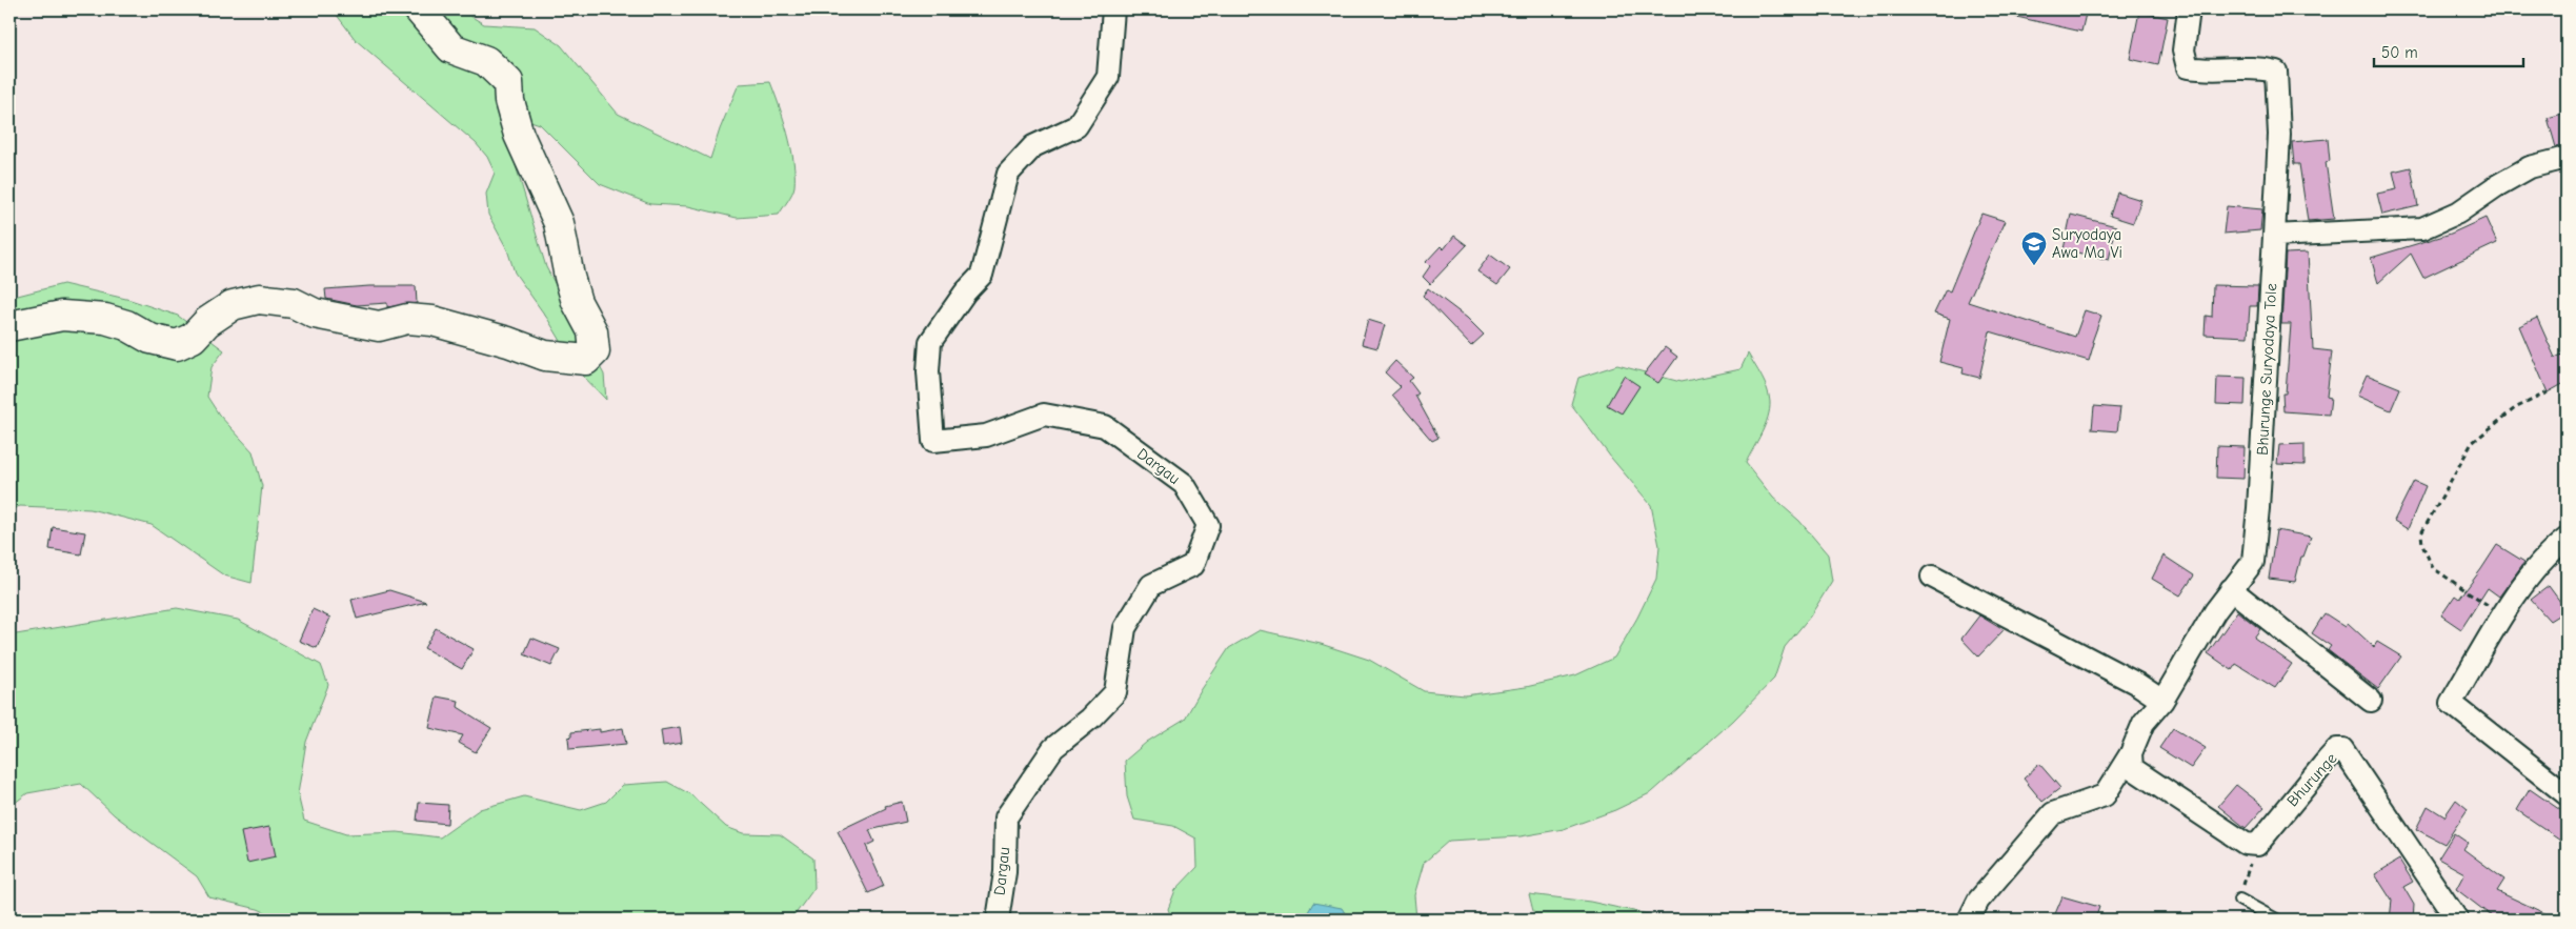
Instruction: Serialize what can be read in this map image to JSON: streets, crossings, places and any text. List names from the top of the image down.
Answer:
{
  "streets": {
    "street": ["Bhurunge Suryodaya Tole", "Dargau", "Bhurunge"]
  },
  "places": {
    "school or university": ["Suryodaya Awa Ma Vi"]
  },
  "scale_bar": "50 m"
}
